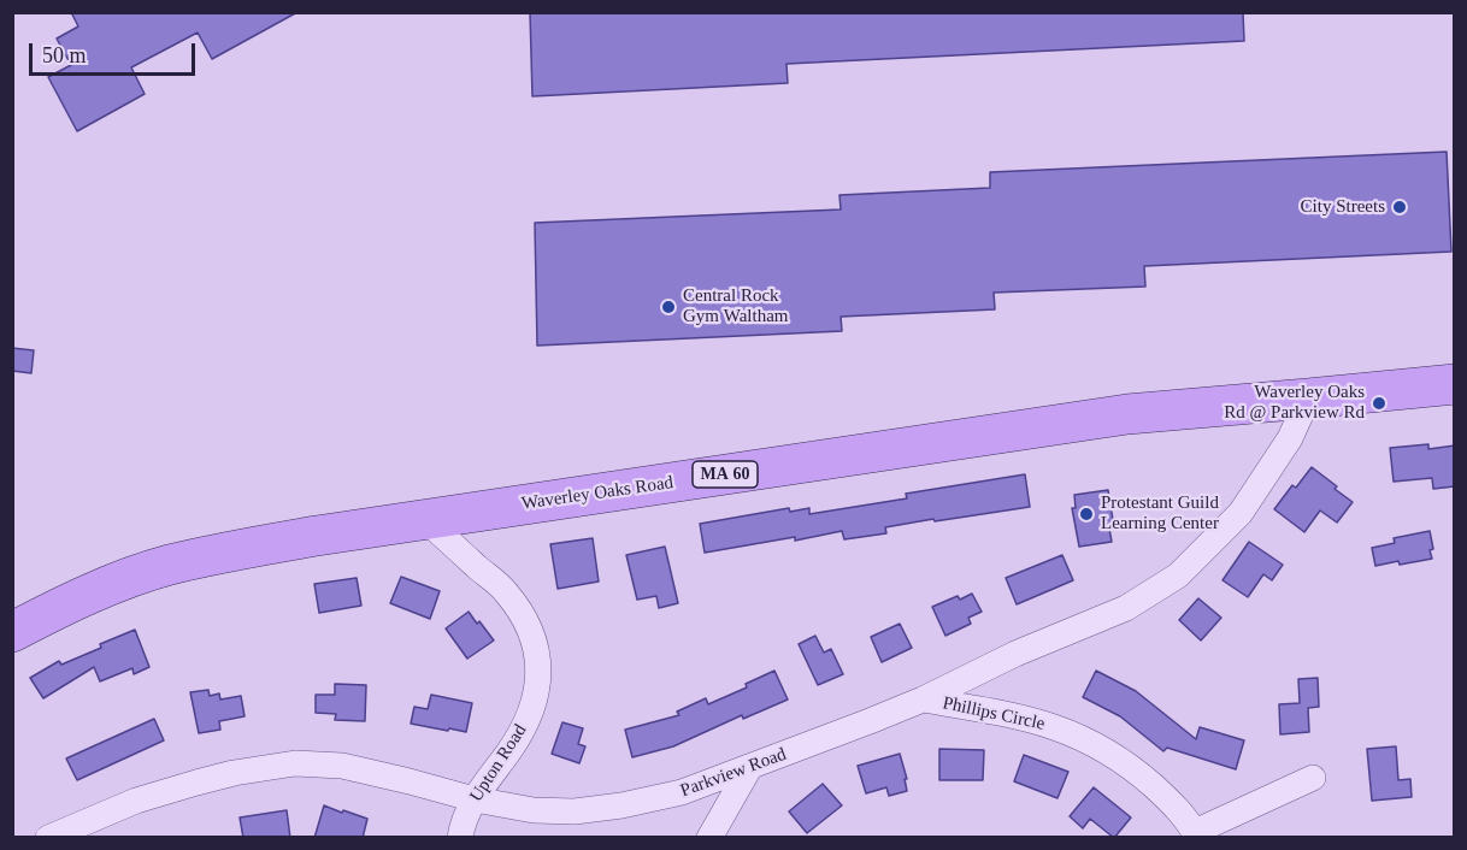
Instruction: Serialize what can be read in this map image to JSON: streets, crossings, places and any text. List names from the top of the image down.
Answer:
{
  "streets": {
    "main road": ["MA 60", "Waverley Oaks Road"],
    "street": ["Phillips Circle", "Upton Road", "Parkview Road"]
  },
  "crossings": [
    ["Waverley Oaks Road", "Upton Road"],
    ["Waverley Oaks Road", "Parkview Road"],
    ["Phillips Circle", "Parkview Road"],
    ["Upton Road", "Parkview Road"]
  ],
  "places": [
    "City Streets",
    "Central Rock Gym Waltham",
    "Waverley Oaks Rd @ Parkview Rd",
    "Protestant Guild Learning Center"
  ],
  "scale_bar": "50 m"
}
